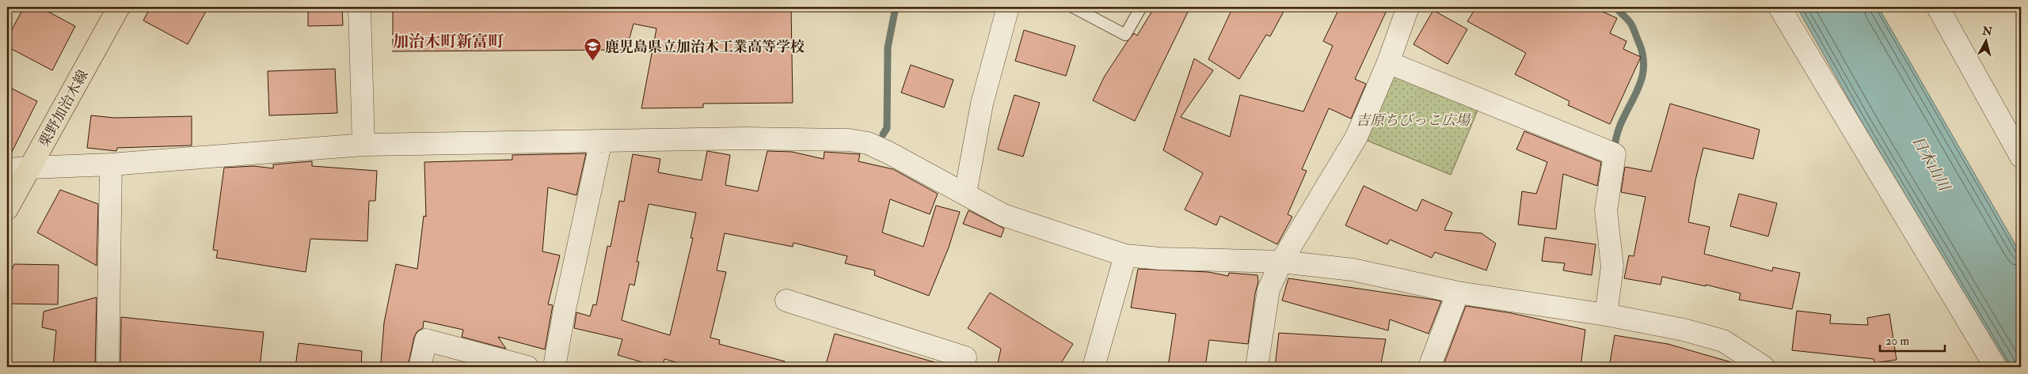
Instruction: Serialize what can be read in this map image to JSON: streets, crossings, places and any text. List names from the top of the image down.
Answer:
{
  "streets": {
    "main road": ["栗野加治木線"]
  },
  "districts": ["加治木町新富町"],
  "water": ["日木山川"],
  "parks": ["吉原ちびっこ広場"],
  "places": {
    "school or university": ["鹿児島県立加治木工業高等学校"]
  },
  "scale_bar": "20 m",
  "north": "top"
}
